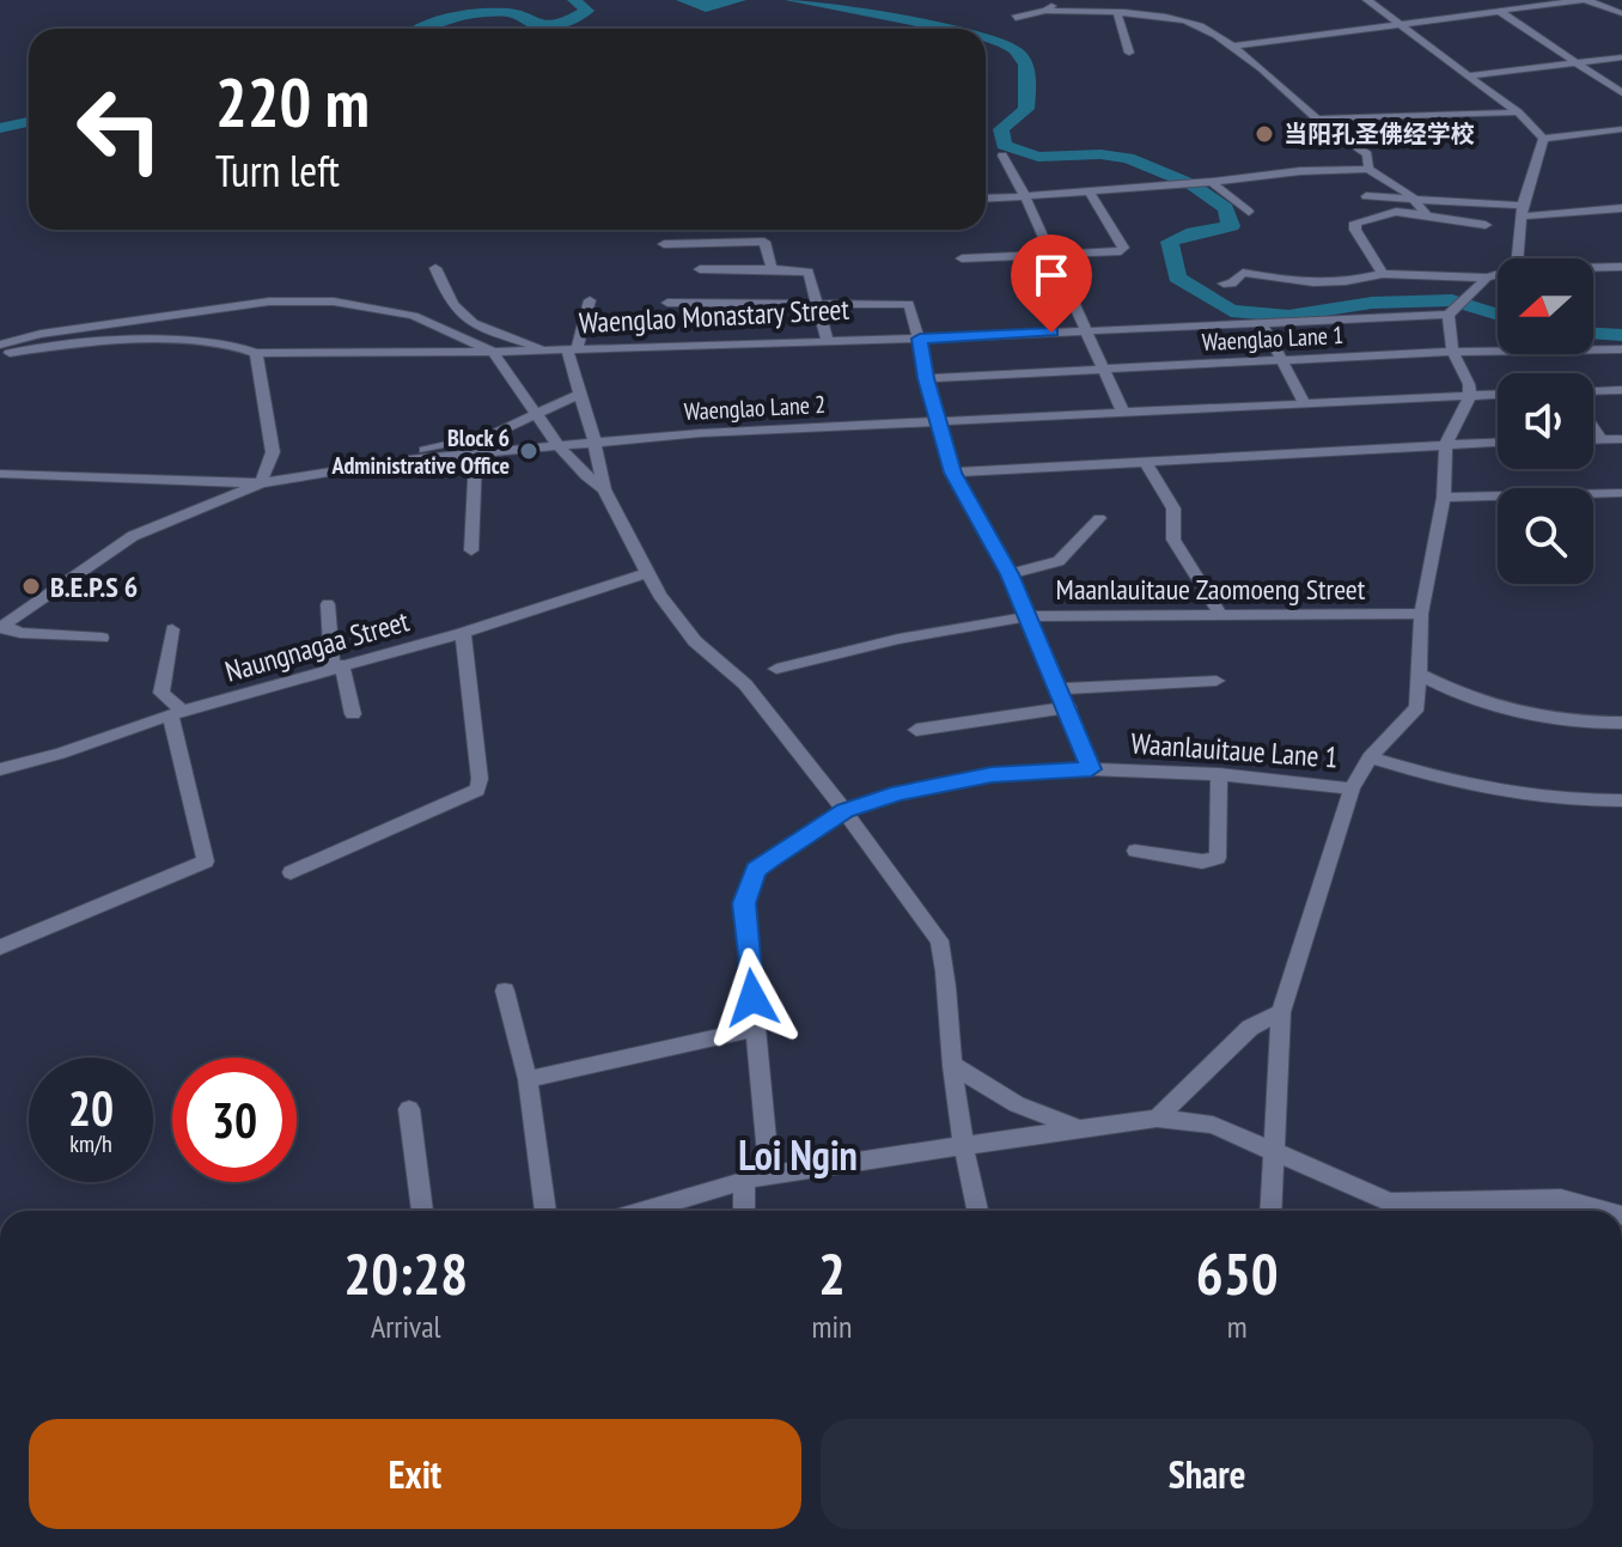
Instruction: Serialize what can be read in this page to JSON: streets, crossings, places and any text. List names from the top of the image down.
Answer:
{
  "streets": {
    "street": [
      "Waenglao Monastary Street",
      "Waenglao Lane 1",
      "Waenglao Lane 2",
      "Maanlauitaue Zaomoeng Street",
      "Naungnagaa Street",
      "Waanlauitaue Lane 1"
    ]
  },
  "crossings": [
    ["Waenglao Monastary Street", "Waenglao Lane 2"],
    ["Waenglao Monastary Street", "Naungnagaa Street"],
    ["Waenglao Monastary Street", "Waanlauitaue Lane 1"]
  ],
  "districts": ["Loi Ngin"],
  "places": ["当阳孔圣佛经学校", "Block 6 Administrative Office", "B.E.P.S 6"],
  "north": "left",
  "page": {
    "turn": ["220 m", "Turn left"],
    "speed": "20 km/h",
    "limit": "30",
    "eta": [
      "20:28",
      "Arrival",
      "2",
      "min",
      "650",
      "m"
    ],
    "buttons": ["Exit", "Share"]
  }
}
